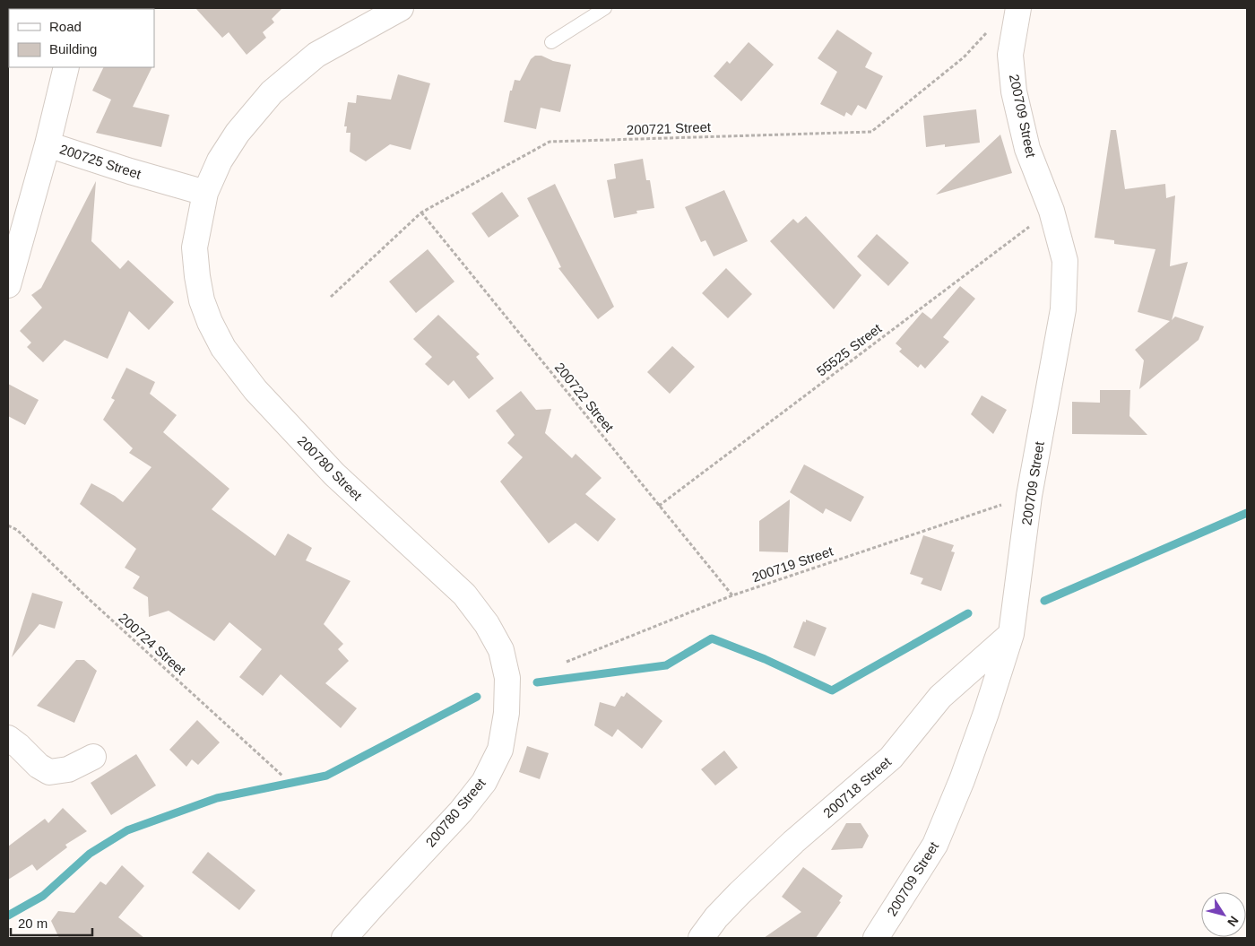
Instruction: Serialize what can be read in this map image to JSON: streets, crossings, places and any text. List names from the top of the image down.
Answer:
{
  "streets": {
    "street": [
      "200709 Street",
      "200725 Street",
      "200780 Street",
      "200718 Street"
    ],
    "path": [
      "200721 Street",
      "55525 Street",
      "200722 Street",
      "200719 Street",
      "200724 Street"
    ]
  },
  "crossings": [
    ["200709 Street", "55525 Street"],
    ["200709 Street", "200719 Street"],
    ["200709 Street", "200718 Street"],
    ["200721 Street", "200722 Street"],
    ["200725 Street", "200780 Street"],
    ["55525 Street", "200722 Street"],
    ["200722 Street", "200719 Street"]
  ],
  "legend": ["Road", "Building"],
  "scale_bar": "20 m",
  "north": "bottom right"
}
